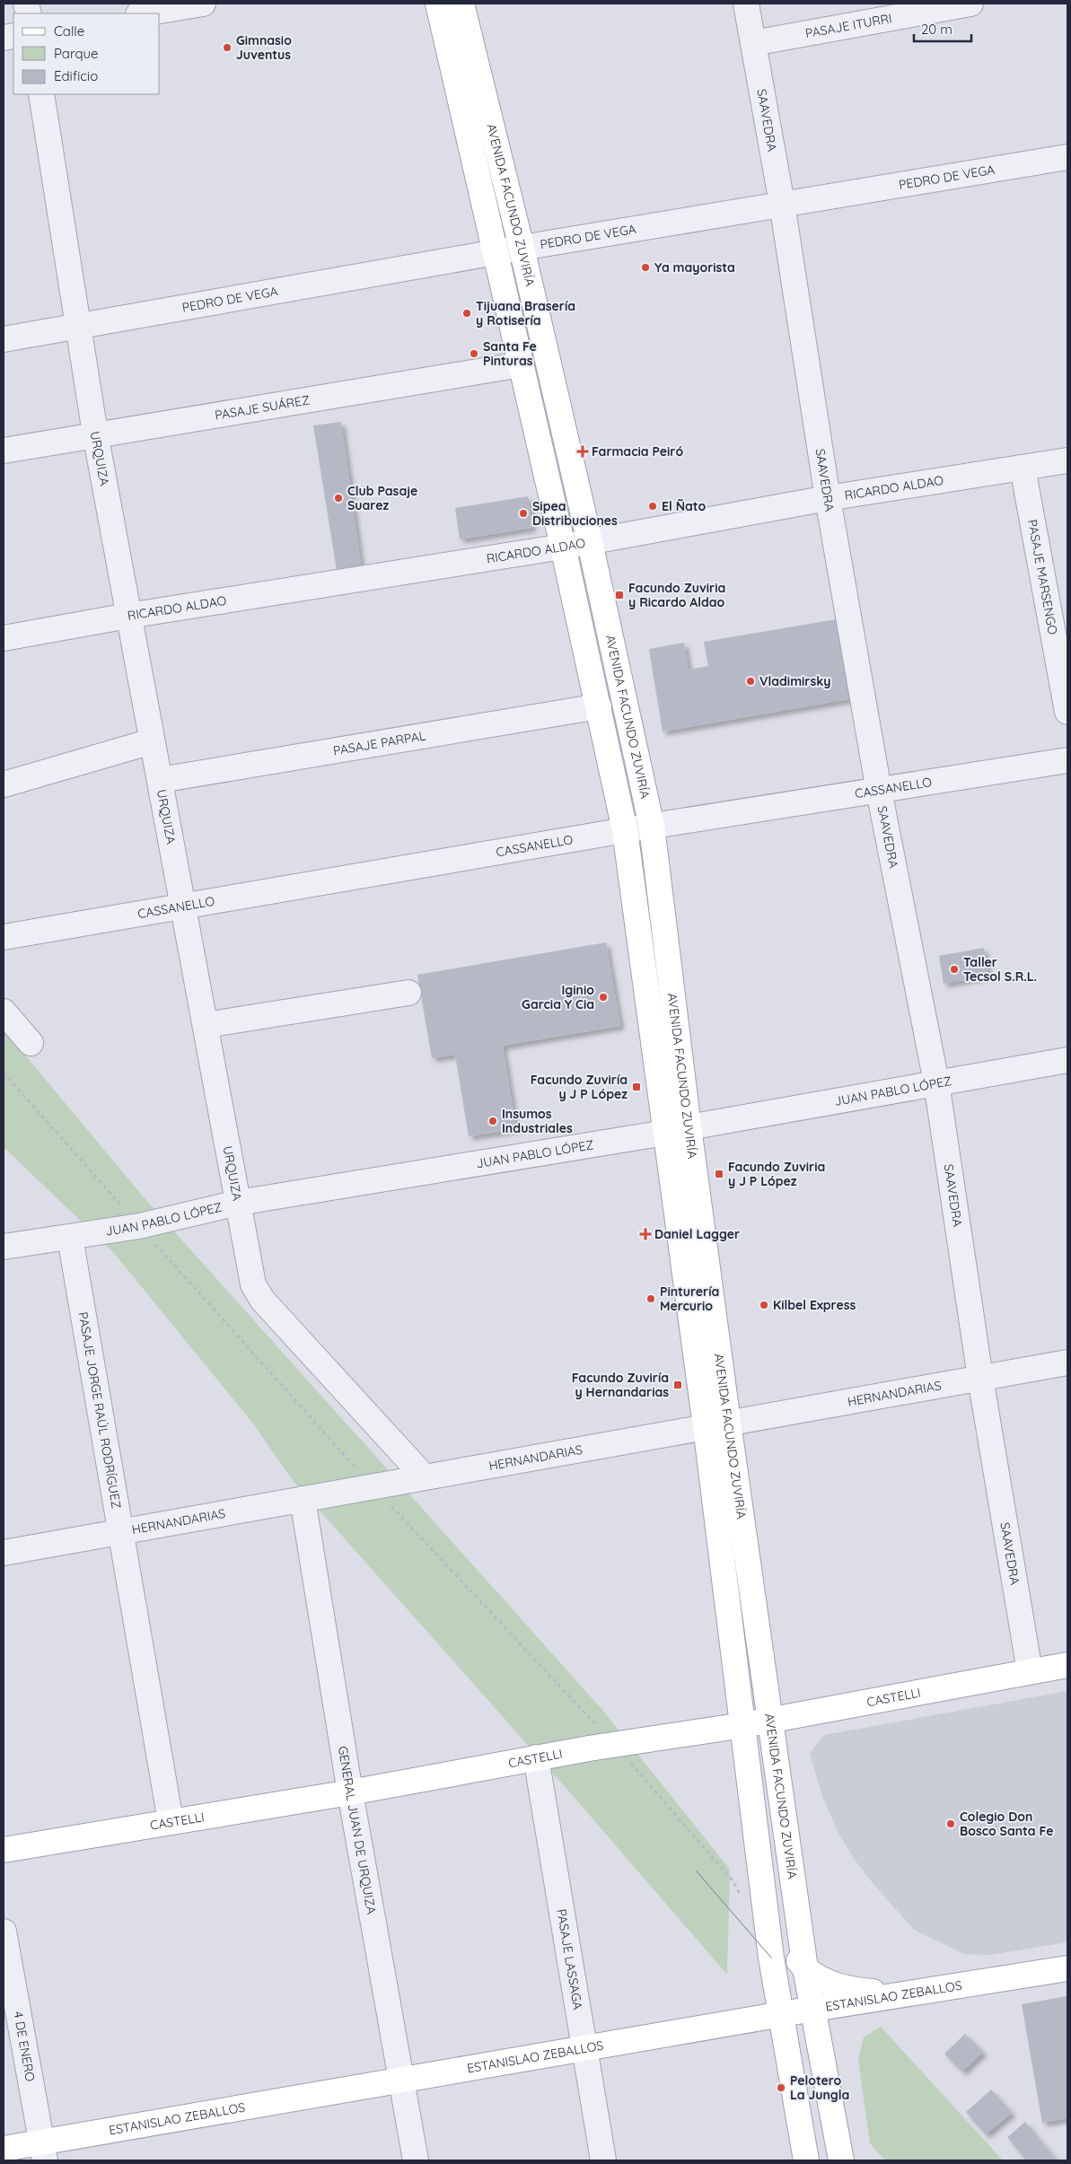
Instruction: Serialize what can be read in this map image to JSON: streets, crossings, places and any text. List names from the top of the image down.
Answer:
{
  "streets": {
    "main road": ["AVENIDA FACUNDO ZUVIRÍA", "CASTELLI", "ESTANISLAO ZEBALLOS"],
    "street": [
      "PASAJE ITURRI",
      "SAAVEDRA",
      "PEDRO DE VEGA",
      "PASAJE SUÁREZ",
      "URQUIZA",
      "RICARDO ALDAO",
      "PASAJE MARSENGO",
      "PASAJE PARPAL",
      "CASSANELLO",
      "JUAN PABLO LÓPEZ",
      "HERNANDARIAS",
      "PASAJE JORGE RAÚL RODRÍGUEZ",
      "GENERAL JUAN DE URQUIZA",
      "PASAJE LASSAGA",
      "4 DE ENERO"
    ]
  },
  "crossings": [
    ["PASAJE ITURRI", "SAAVEDRA"],
    ["SAAVEDRA", "PEDRO DE VEGA"],
    ["SAAVEDRA", "RICARDO ALDAO"],
    ["SAAVEDRA", "CASSANELLO"],
    ["SAAVEDRA", "JUAN PABLO LÓPEZ"],
    ["SAAVEDRA", "HERNANDARIAS"],
    ["SAAVEDRA", "CASTELLI"],
    ["PEDRO DE VEGA", "AVENIDA FACUNDO ZUVIRÍA"],
    ["PEDRO DE VEGA", "URQUIZA"],
    ["AVENIDA FACUNDO ZUVIRÍA", "PASAJE SUÁREZ"],
    ["AVENIDA FACUNDO ZUVIRÍA", "RICARDO ALDAO"],
    ["AVENIDA FACUNDO ZUVIRÍA", "PASAJE PARPAL"],
    ["AVENIDA FACUNDO ZUVIRÍA", "CASSANELLO"],
    ["AVENIDA FACUNDO ZUVIRÍA", "JUAN PABLO LÓPEZ"],
    ["AVENIDA FACUNDO ZUVIRÍA", "HERNANDARIAS"],
    ["AVENIDA FACUNDO ZUVIRÍA", "CASTELLI"],
    ["AVENIDA FACUNDO ZUVIRÍA", "ESTANISLAO ZEBALLOS"],
    ["PASAJE SUÁREZ", "URQUIZA"],
    ["URQUIZA", "RICARDO ALDAO"],
    ["URQUIZA", "PASAJE PARPAL"],
    ["URQUIZA", "CASSANELLO"],
    ["URQUIZA", "JUAN PABLO LÓPEZ"],
    ["URQUIZA", "HERNANDARIAS"],
    ["RICARDO ALDAO", "PASAJE MARSENGO"],
    ["JUAN PABLO LÓPEZ", "PASAJE JORGE RAÚL RODRÍGUEZ"],
    ["HERNANDARIAS", "PASAJE JORGE RAÚL RODRÍGUEZ"],
    ["HERNANDARIAS", "GENERAL JUAN DE URQUIZA"],
    ["PASAJE JORGE RAÚL RODRÍGUEZ", "CASTELLI"],
    ["CASTELLI", "GENERAL JUAN DE URQUIZA"],
    ["CASTELLI", "PASAJE LASSAGA"],
    ["GENERAL JUAN DE URQUIZA", "ESTANISLAO ZEBALLOS"],
    ["PASAJE LASSAGA", "ESTANISLAO ZEBALLOS"],
    ["ESTANISLAO ZEBALLOS", "4 DE ENERO"]
  ],
  "places": {
    "other": [
      "Gimnasio Juventus",
      "Ya mayorista",
      "Tijuana Brasería y Rotisería",
      "Santa Fe Pinturas",
      "Club Pasaje Suarez",
      "El Ñato",
      "Sipea Distribuciones",
      "Vladimirsky",
      "Taller Tecsol S.R.L.",
      "Iginio Garcia Y Cia",
      "Insumos Industriales",
      "Pinturería Mercurio",
      "Kilbel Express",
      "Colegio Don Bosco Santa Fe",
      "Pelotero La Jungla"
    ],
    "health": ["Farmacia Peiró", "Daniel Lagger"],
    "transit": [
      "Facundo Zuviria y Ricardo Aldao",
      "Facundo Zuviría y J P López",
      "Facundo Zuviria y J P López",
      "Facundo Zuviría y Hernandarias"
    ]
  },
  "legend": ["Calle", "Parque", "Edificio"],
  "scale_bar": "20 m"
}
